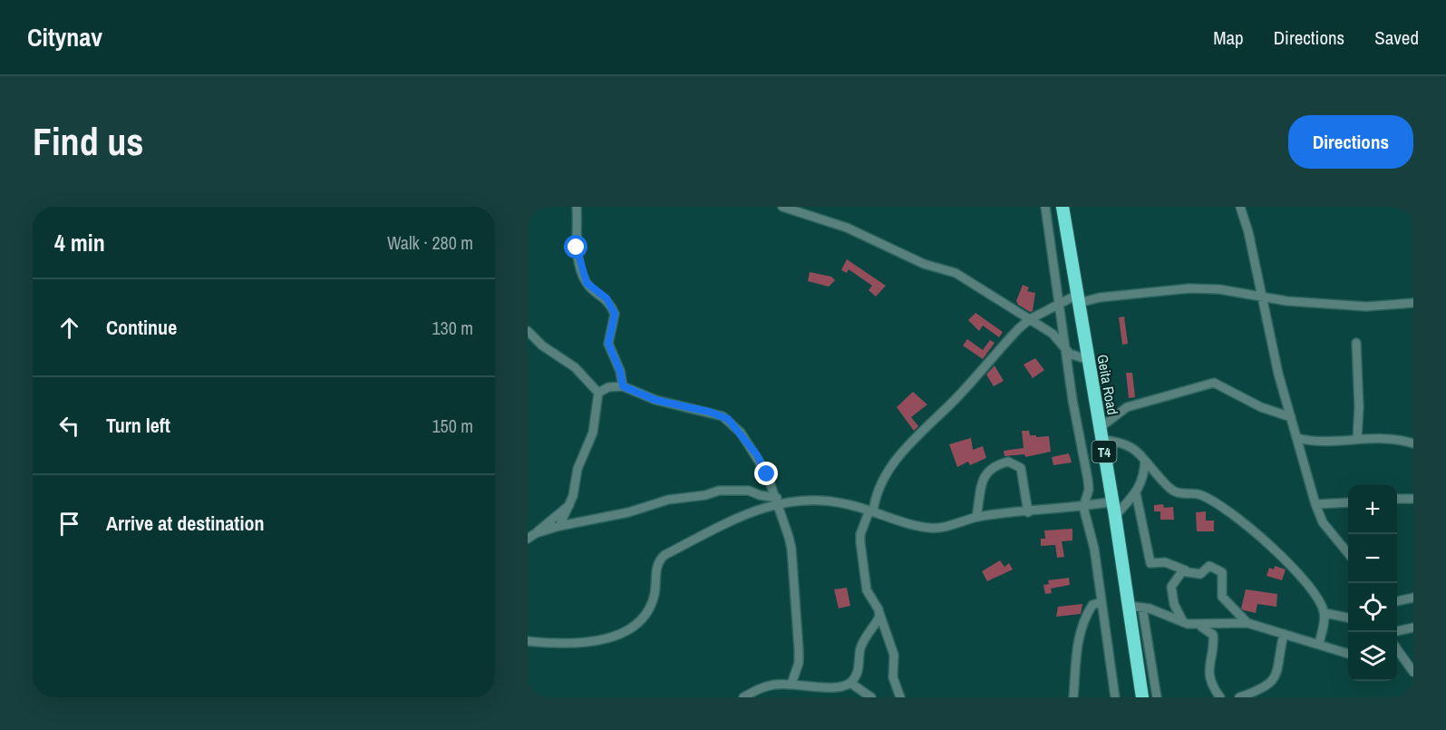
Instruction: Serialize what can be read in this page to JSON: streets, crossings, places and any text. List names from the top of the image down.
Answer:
{
  "streets": {
    "highway": ["Geita Road", "T4"]
  },
  "page": {
    "header": "Citynav",
    "nav": ["Map", "Directions", "Saved"],
    "buttons": "Directions",
    "title": "Find us",
    "heading": ["4 min", "Walk · 280 m"],
    "list": [
      ["Continue", "130 m"],
      ["Turn left", "150 m"],
      "Arrive at destination"
    ],
    "map_buttons": ["+", "−"]
  }
}
